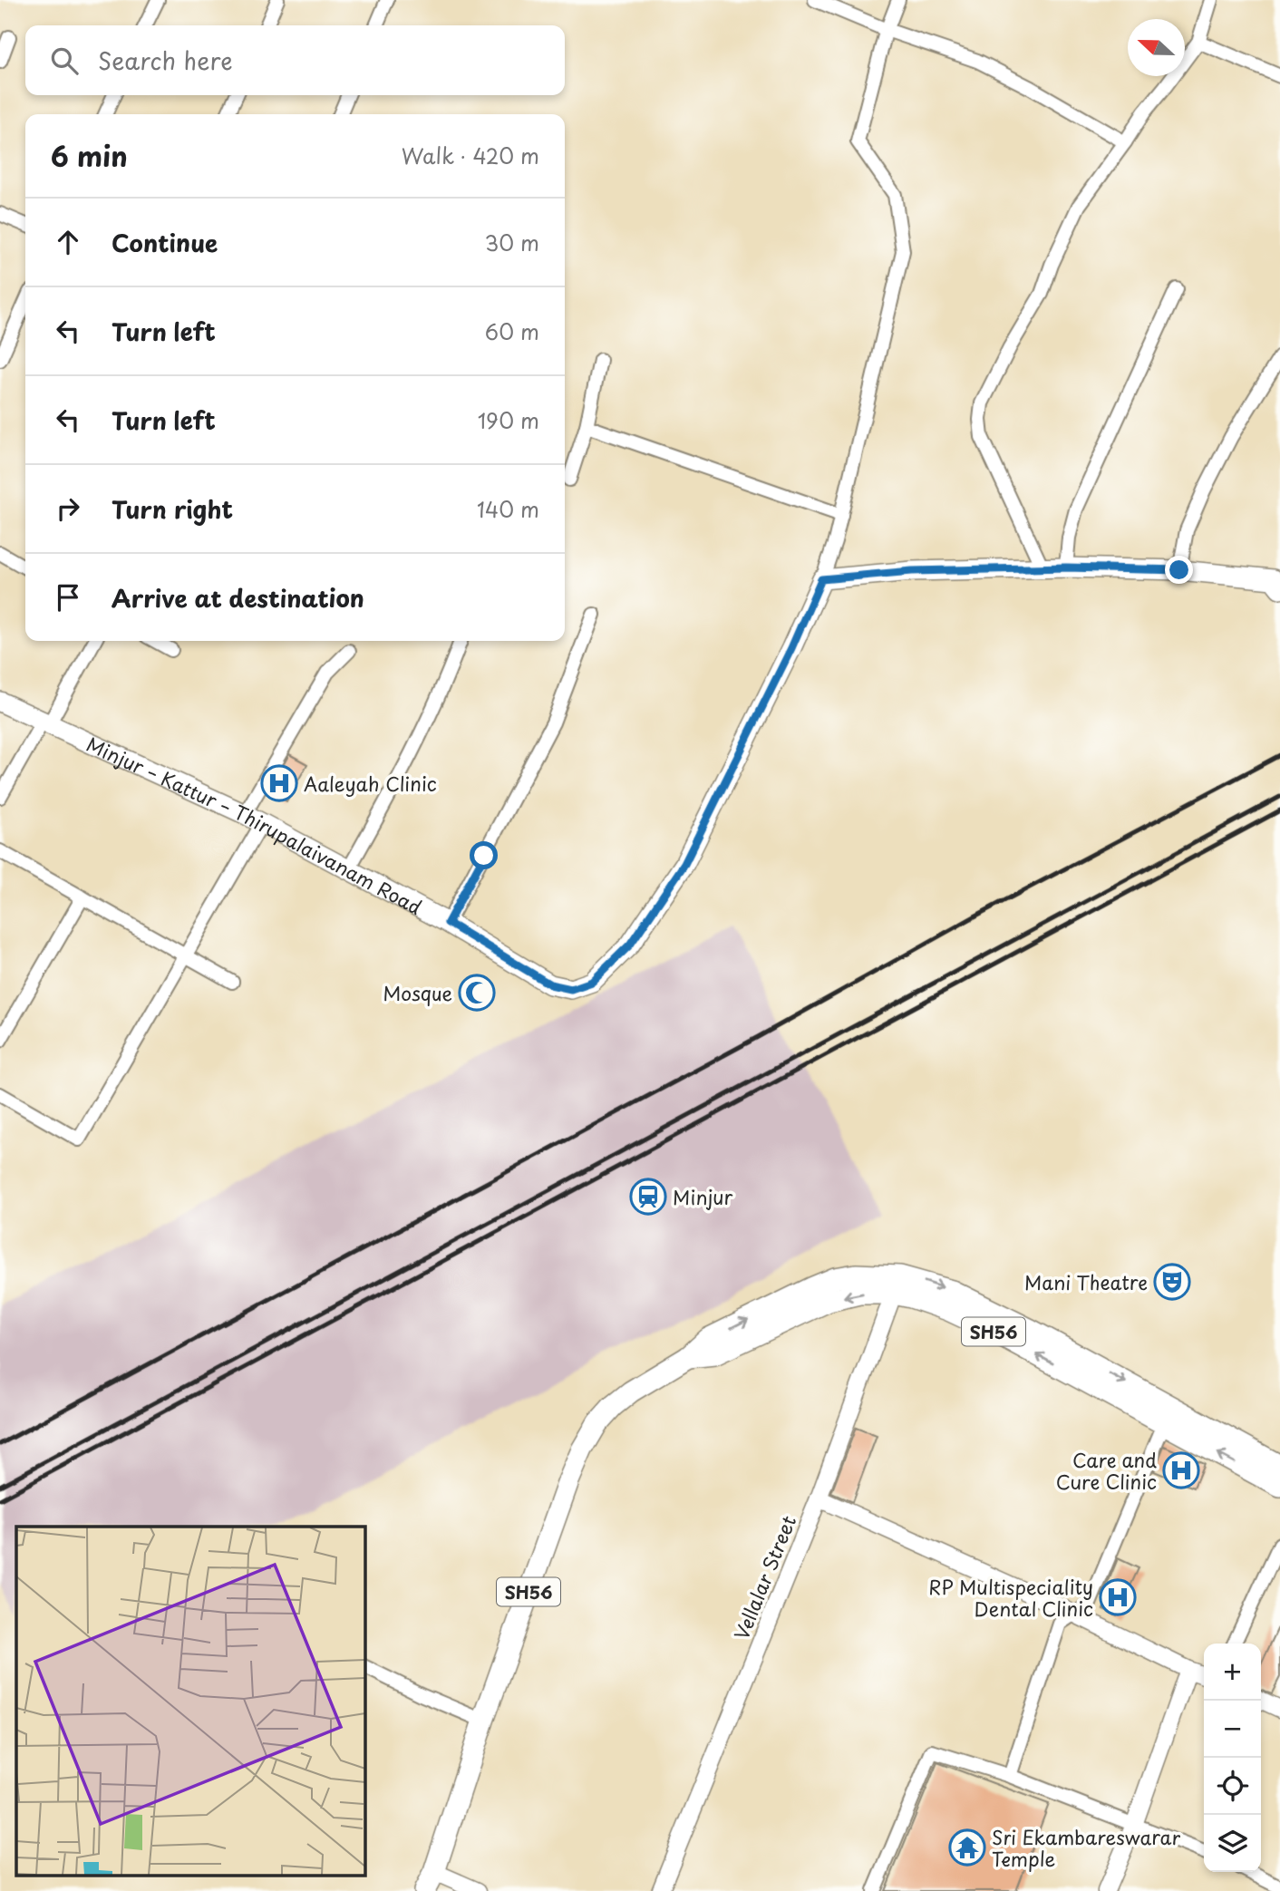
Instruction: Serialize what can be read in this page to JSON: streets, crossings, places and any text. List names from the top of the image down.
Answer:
{
  "streets": {
    "main road": ["Minjur – Kattur – Thirupalaivanam Road", "SH56"],
    "street": ["Vellalar Street"]
  },
  "crossings": [
    ["SH56", "Vellalar Street"]
  ],
  "places": {
    "hospital": ["Aaleyah Clinic", "Care and Cure Clinic", "RP Multispeciality Dental Clinic"],
    "mosque": ["Mosque"],
    "station": ["Minjur"],
    "theatre": ["Mani Theatre"],
    "temple": ["Sri Ekambareswarar Temple"]
  },
  "north": "left",
  "page": {
    "search": "Search here",
    "heading": ["6 min", "Walk · 420 m"],
    "list": [
      ["Continue", "30 m"],
      ["Turn left", "60 m"],
      ["Turn left", "190 m"],
      ["Turn right", "140 m"],
      "Arrive at destination"
    ],
    "map_buttons": ["+", "−"]
  }
}
